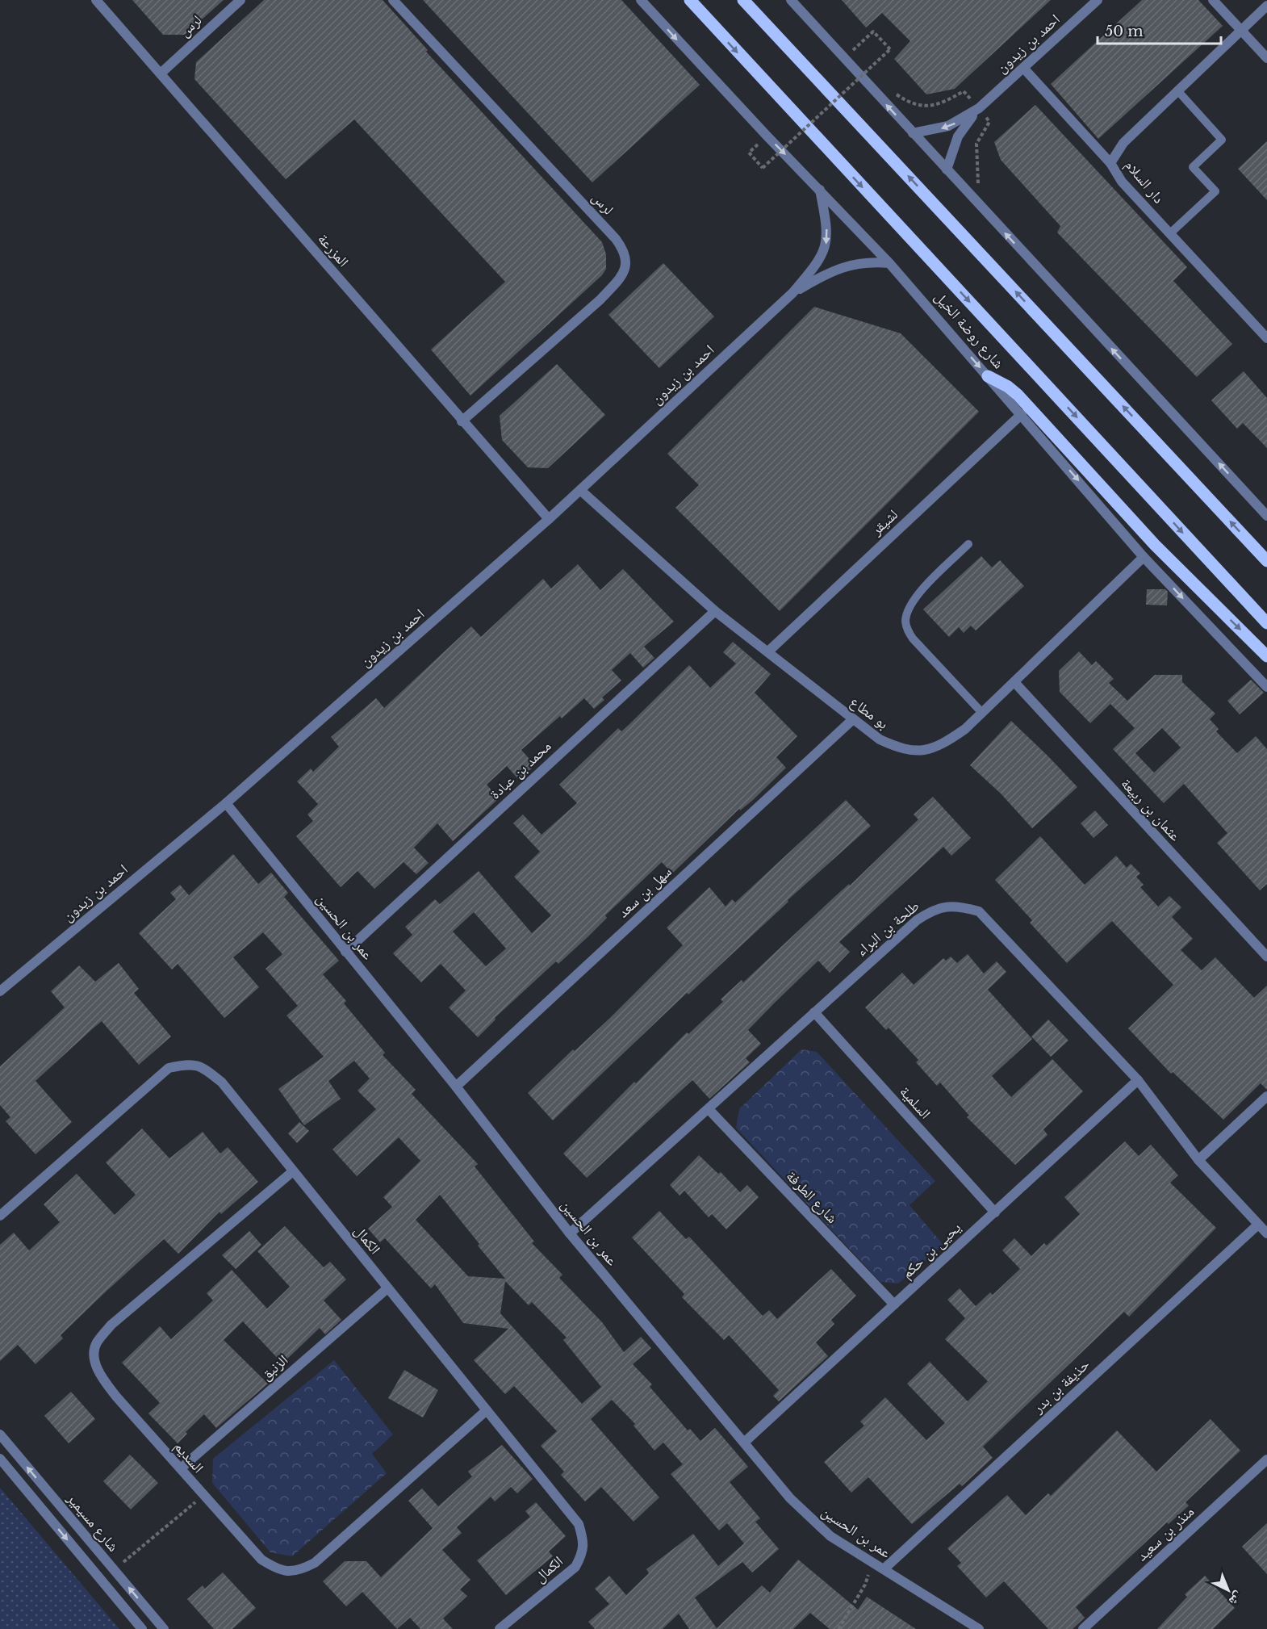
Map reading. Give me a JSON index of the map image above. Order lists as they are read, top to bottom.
{
  "streets": {
    "main road": ["شارع روضة الخيل"],
    "street": [
      "لرس",
      "احمد بن زيدون",
      "دار السلام",
      "المزرعة",
      "لشيقر",
      "بو مطاع",
      "محمد بن عبادة",
      "عثمان بن ربيعة",
      "سهل بن سعد",
      "عمر بن الحسين",
      "طلحة بن البراء",
      "السلمية",
      "شارع الطرفة",
      "الكمال",
      "يحيى بن حكم",
      "الزنبق",
      "حذيفة بن بدر",
      "السديم",
      "شارع مسيمير",
      "منذر بن سعيد"
    ]
  },
  "crossings": [
    ["لرس", "المزرعة"],
    ["احمد بن زيدون", "المزرعة"],
    ["احمد بن زيدون", "شارع روضة الخيل"],
    ["احمد بن زيدون", "بو مطاع"],
    ["احمد بن زيدون", "عمر بن الحسين"],
    ["شارع روضة الخيل", "لشيقر"],
    ["شارع روضة الخيل", "بو مطاع"],
    ["لشيقر", "بو مطاع"],
    ["بو مطاع", "محمد بن عبادة"],
    ["بو مطاع", "عثمان بن ربيعة"],
    ["بو مطاع", "سهل بن سعد"],
    ["محمد بن عبادة", "عمر بن الحسين"],
    ["سهل بن سعد", "عمر بن الحسين"],
    ["عمر بن الحسين", "طلحة بن البراء"],
    ["عمر بن الحسين", "يحيى بن حكم"],
    ["عمر بن الحسين", "حذيفة بن بدر"],
    ["طلحة بن البراء", "السلمية"],
    ["طلحة بن البراء", "شارع الطرفة"],
    ["طلحة بن البراء", "يحيى بن حكم"],
    ["طلحة بن البراء", "حذيفة بن بدر"],
    ["السلمية", "يحيى بن حكم"],
    ["شارع الطرفة", "يحيى بن حكم"],
    ["الكمال", "الزنبق"],
    ["الكمال", "السديم"],
    ["الزنبق", "السديم"]
  ],
  "scale_bar": "50 m",
  "north": "bottom right"
}
